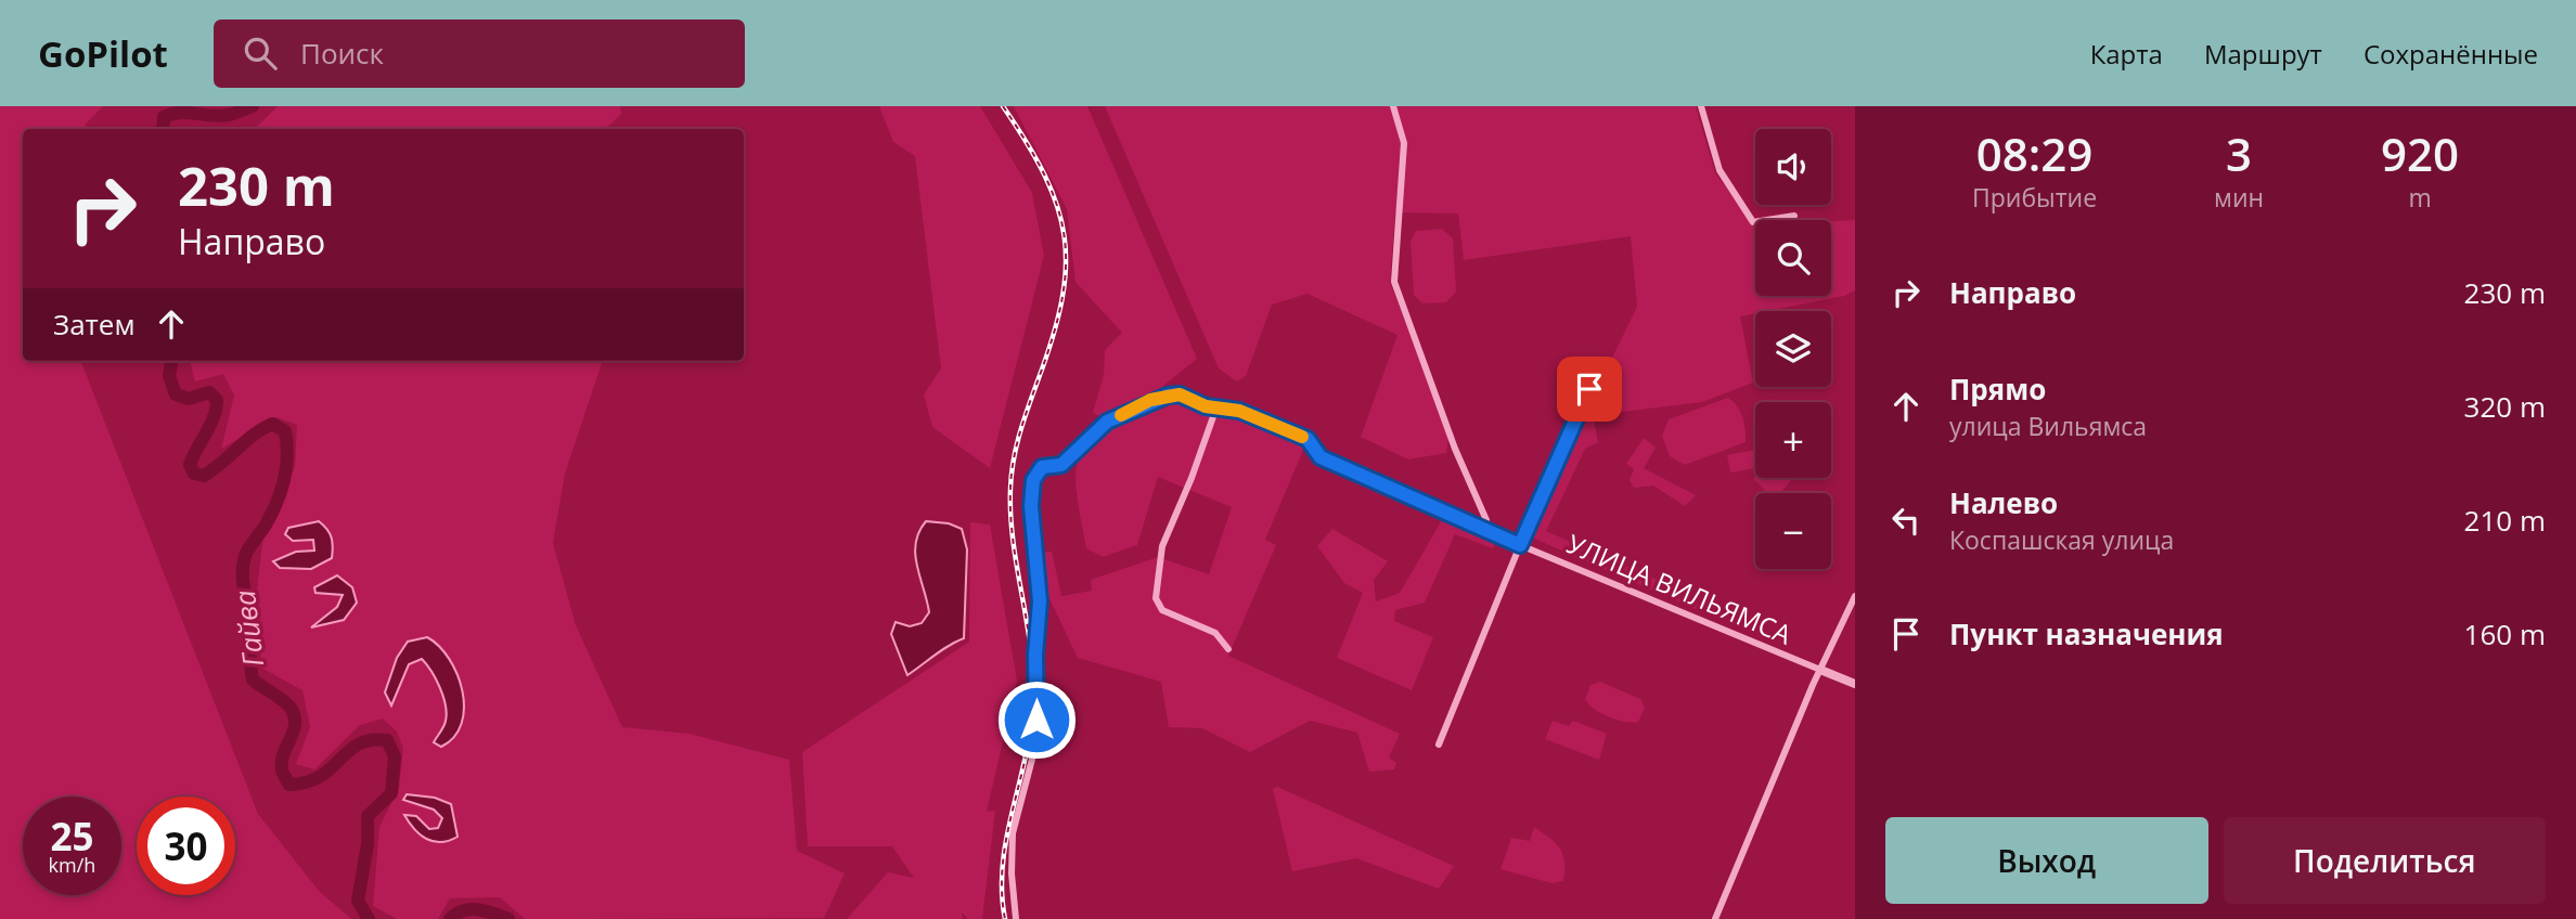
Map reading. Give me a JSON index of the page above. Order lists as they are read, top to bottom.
{
  "streets": {
    "street": ["УЛИЦА ВИЛЬЯМСА"]
  },
  "water": ["Гайва"],
  "page": {
    "header": "GoPilot",
    "search": "Поиск",
    "nav": ["Карта", "Маршрут", "Сохранённые"],
    "eta": [
      "08:29",
      "Прибытие",
      "3",
      "мин",
      "920",
      "m"
    ],
    "map_buttons": ["+", "−"],
    "turn": ["230 m", "Направо"],
    "list": [
      {
        "name": "Направо",
        "value": "230 m"
      },
      {
        "name": "Прямо",
        "note": "улица Вильямса",
        "value": "320 m"
      },
      {
        "name": "Налево",
        "note": "Коспашская улица",
        "value": "210 m"
      },
      {
        "name": "Пункт назначения",
        "value": "160 m"
      }
    ],
    "then": "Затем",
    "speed": "25 km/h",
    "limit": "30",
    "buttons": ["Выход", "Поделиться"]
  }
}
